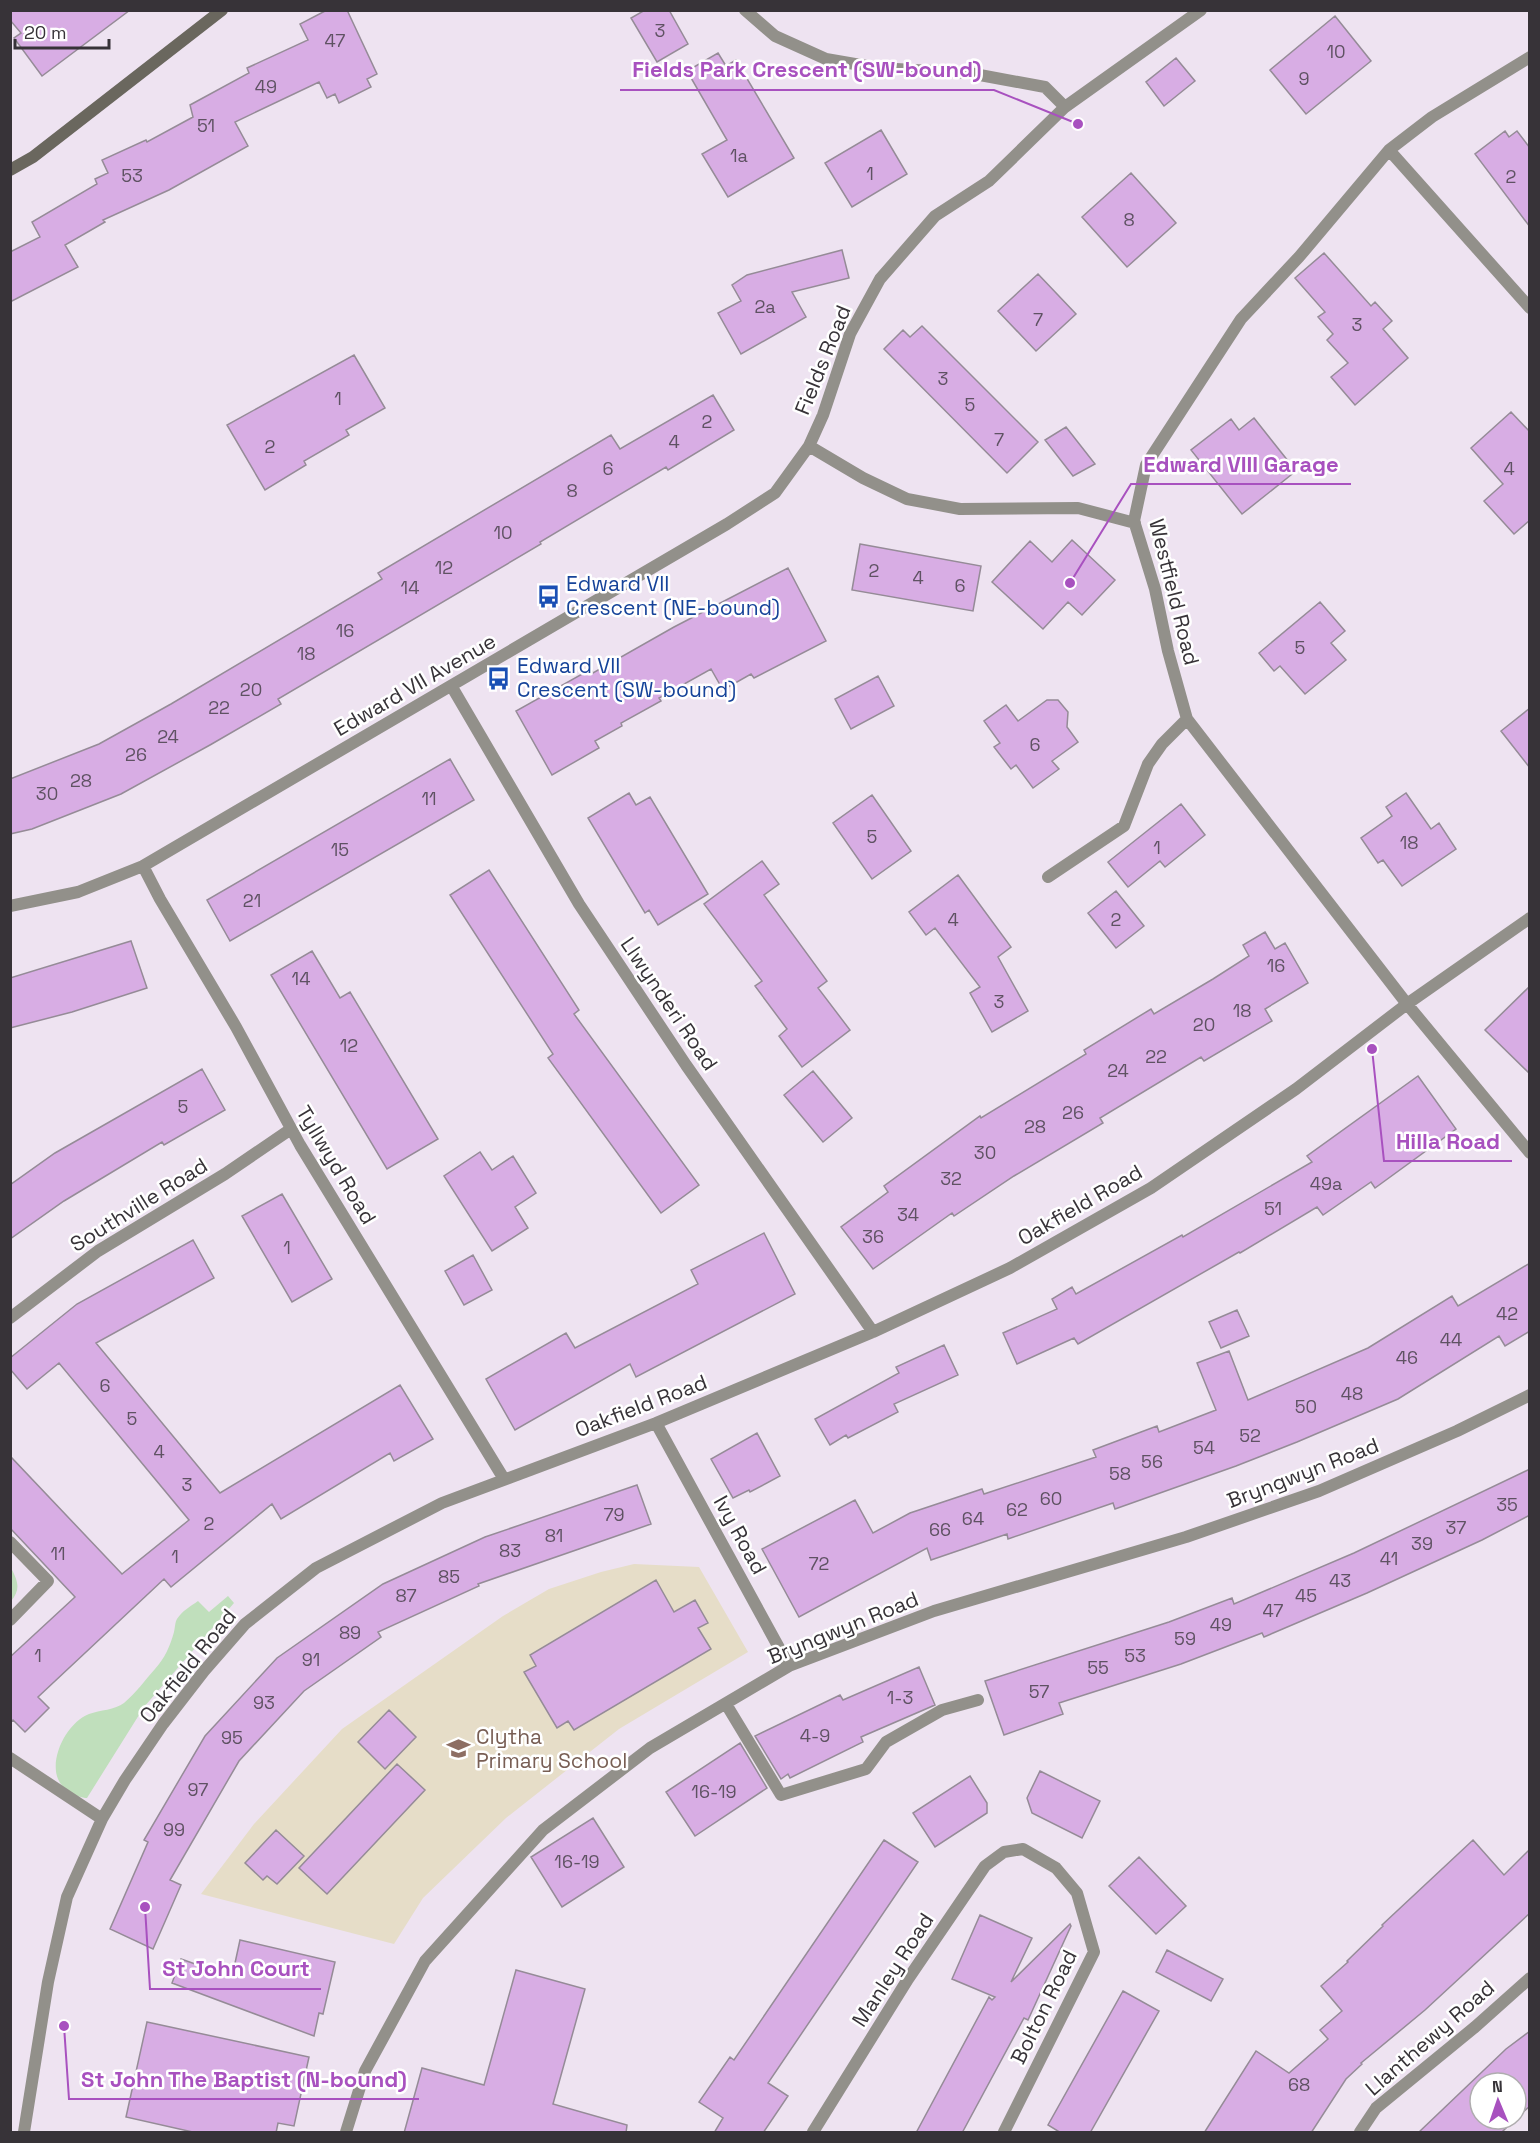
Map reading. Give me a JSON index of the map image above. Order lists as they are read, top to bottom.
{
  "streets": {
    "street": [
      "Fields Road",
      "Westfield Road",
      "Edward VII Avenue",
      "Llwynderi Road",
      "Tyllwyd Road",
      "Southville Road",
      "Oakfield Road",
      "Bryngwyn Road",
      "Ivy Road",
      "Manley Road",
      "Bolton Road",
      "Llanthewy Road"
    ]
  },
  "crossings": [
    ["Fields Road", "Edward VII Avenue"],
    ["Westfield Road", "Oakfield Road"],
    ["Edward VII Avenue", "Llwynderi Road"],
    ["Edward VII Avenue", "Tyllwyd Road"],
    ["Llwynderi Road", "Oakfield Road"],
    ["Tyllwyd Road", "Southville Road"],
    ["Tyllwyd Road", "Oakfield Road"],
    ["Oakfield Road", "Ivy Road"],
    ["Bryngwyn Road", "Ivy Road"],
    ["Manley Road", "Bolton Road"]
  ],
  "places": {
    "other": [
      "Fields Park Crescent (SW-bound)",
      "Edward VIII Garage",
      "Hilla Road",
      "St John Court",
      "St John The Baptist (N-bound)"
    ],
    "bus stop": ["Edward VII Crescent (NE-bound)", "Edward VII Crescent (SW-bound)"],
    "school or university": ["Clytha Primary School"]
  },
  "house_numbers": [
    "3",
    "47",
    "10",
    "9",
    "49",
    "51",
    "1a",
    "1",
    "53",
    "2",
    "8",
    "2a",
    "7",
    "3",
    "3",
    "1",
    "5",
    "2",
    "7",
    "4",
    "2",
    "6",
    "4",
    "8",
    "10",
    "12",
    "2",
    "4",
    "6",
    "14",
    "16",
    "5",
    "18",
    "20",
    "22",
    "24",
    "6",
    "26",
    "28",
    "30",
    "11",
    "5",
    "18",
    "1",
    "15",
    "21",
    "4",
    "2",
    "16",
    "14",
    "3",
    "18",
    "20",
    "12",
    "22",
    "24",
    "5",
    "26",
    "28",
    "30",
    "32",
    "49a",
    "51",
    "34",
    "36",
    "1",
    "42",
    "44",
    "46",
    "6",
    "48",
    "50",
    "5",
    "52",
    "54",
    "4",
    "56",
    "58",
    "3",
    "60",
    "35",
    "62",
    "79",
    "64",
    "2",
    "37",
    "66",
    "81",
    "39",
    "83",
    "11",
    "1",
    "41",
    "72",
    "85",
    "43",
    "87",
    "45",
    "47",
    "49",
    "89",
    "59",
    "1",
    "53",
    "91",
    "55",
    "57",
    "1-3",
    "93",
    "4-9",
    "95",
    "97",
    "16-19",
    "99",
    "16-19",
    "68"
  ],
  "scale_bar": "20 m",
  "north": "top"
}
